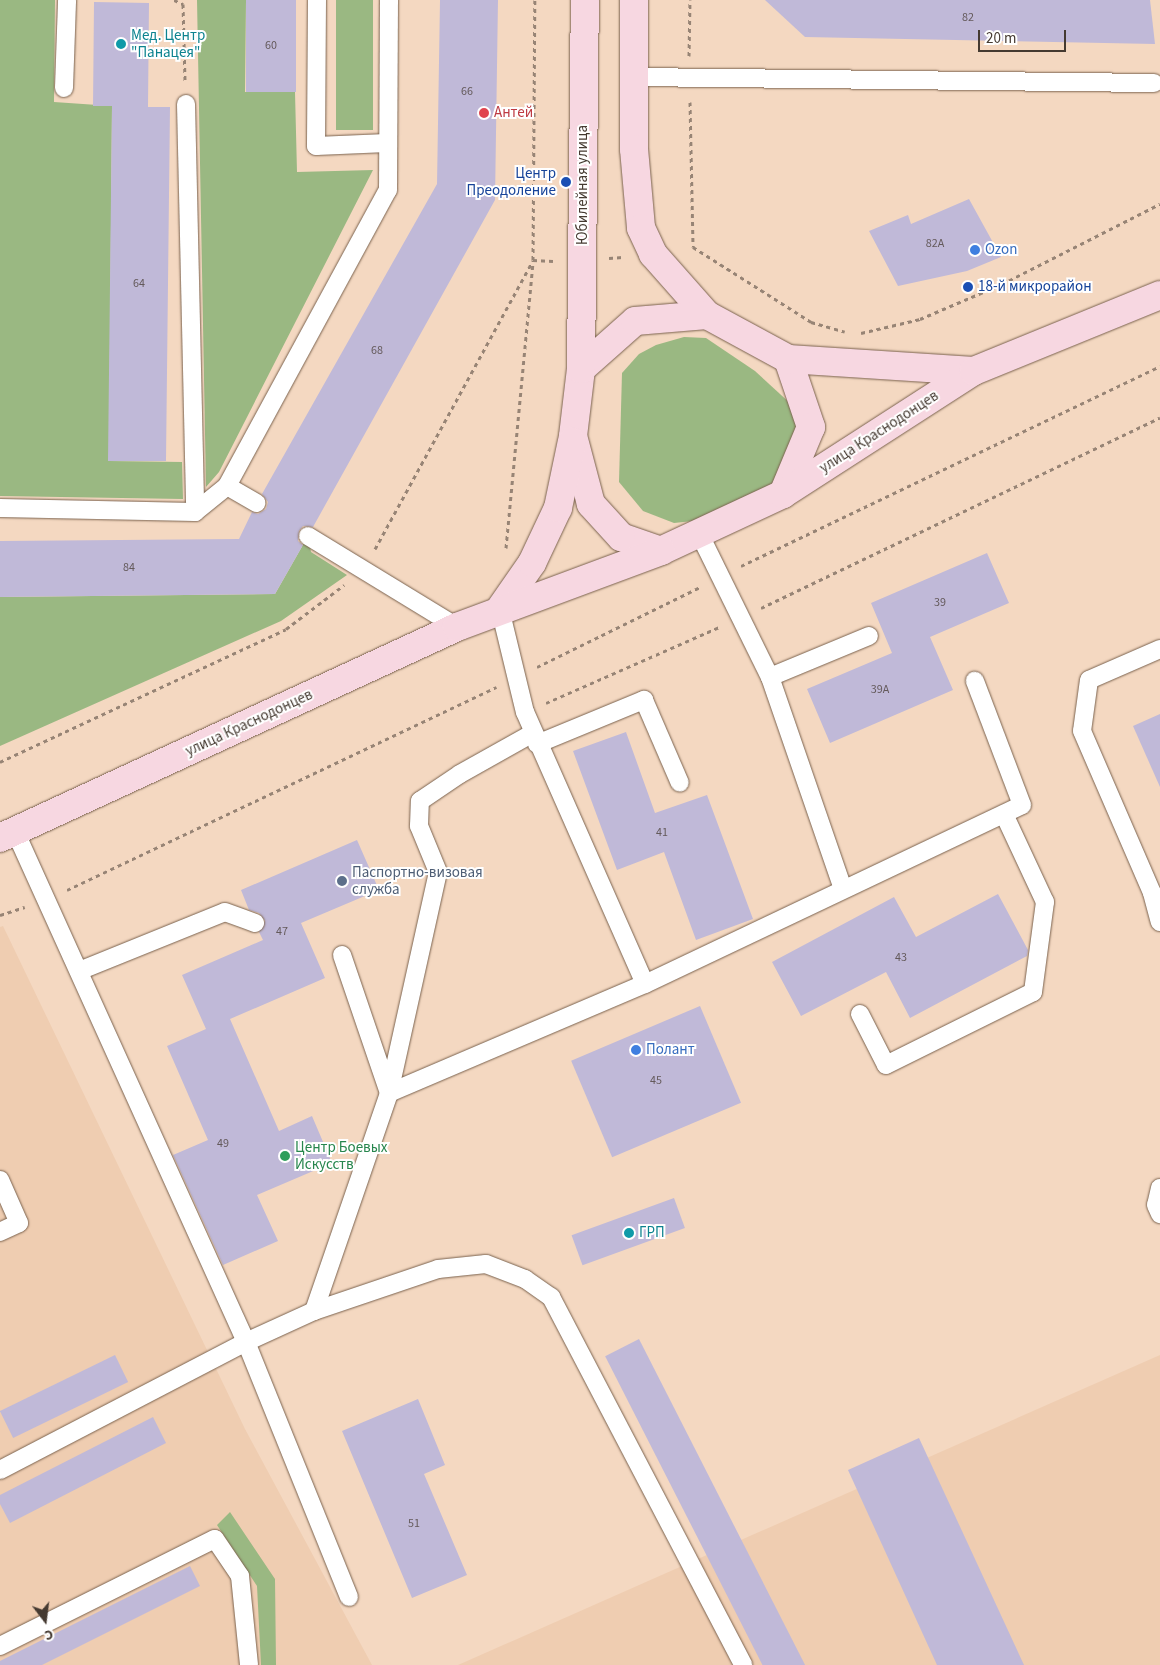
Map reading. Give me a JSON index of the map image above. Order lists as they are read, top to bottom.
{
  "streets": {
    "main road": ["Юбилейная улица", "улица Краснодонцев"]
  },
  "places": [
    "Мед. Центр \"Панацея\"",
    "Антей",
    "Центр Преодоление",
    "Ozon",
    "18-й микрорайон",
    "Паспортно-визовая служба",
    "Полант",
    "Центр Боевых Искусств",
    "ГРП"
  ],
  "house_numbers": [
    "82",
    "60",
    "66",
    "82А",
    "64",
    "68",
    "84",
    "39",
    "39А",
    "41",
    "47",
    "43",
    "45",
    "49",
    "51"
  ],
  "scale_bar": "20 m",
  "north": "bottom"
}
